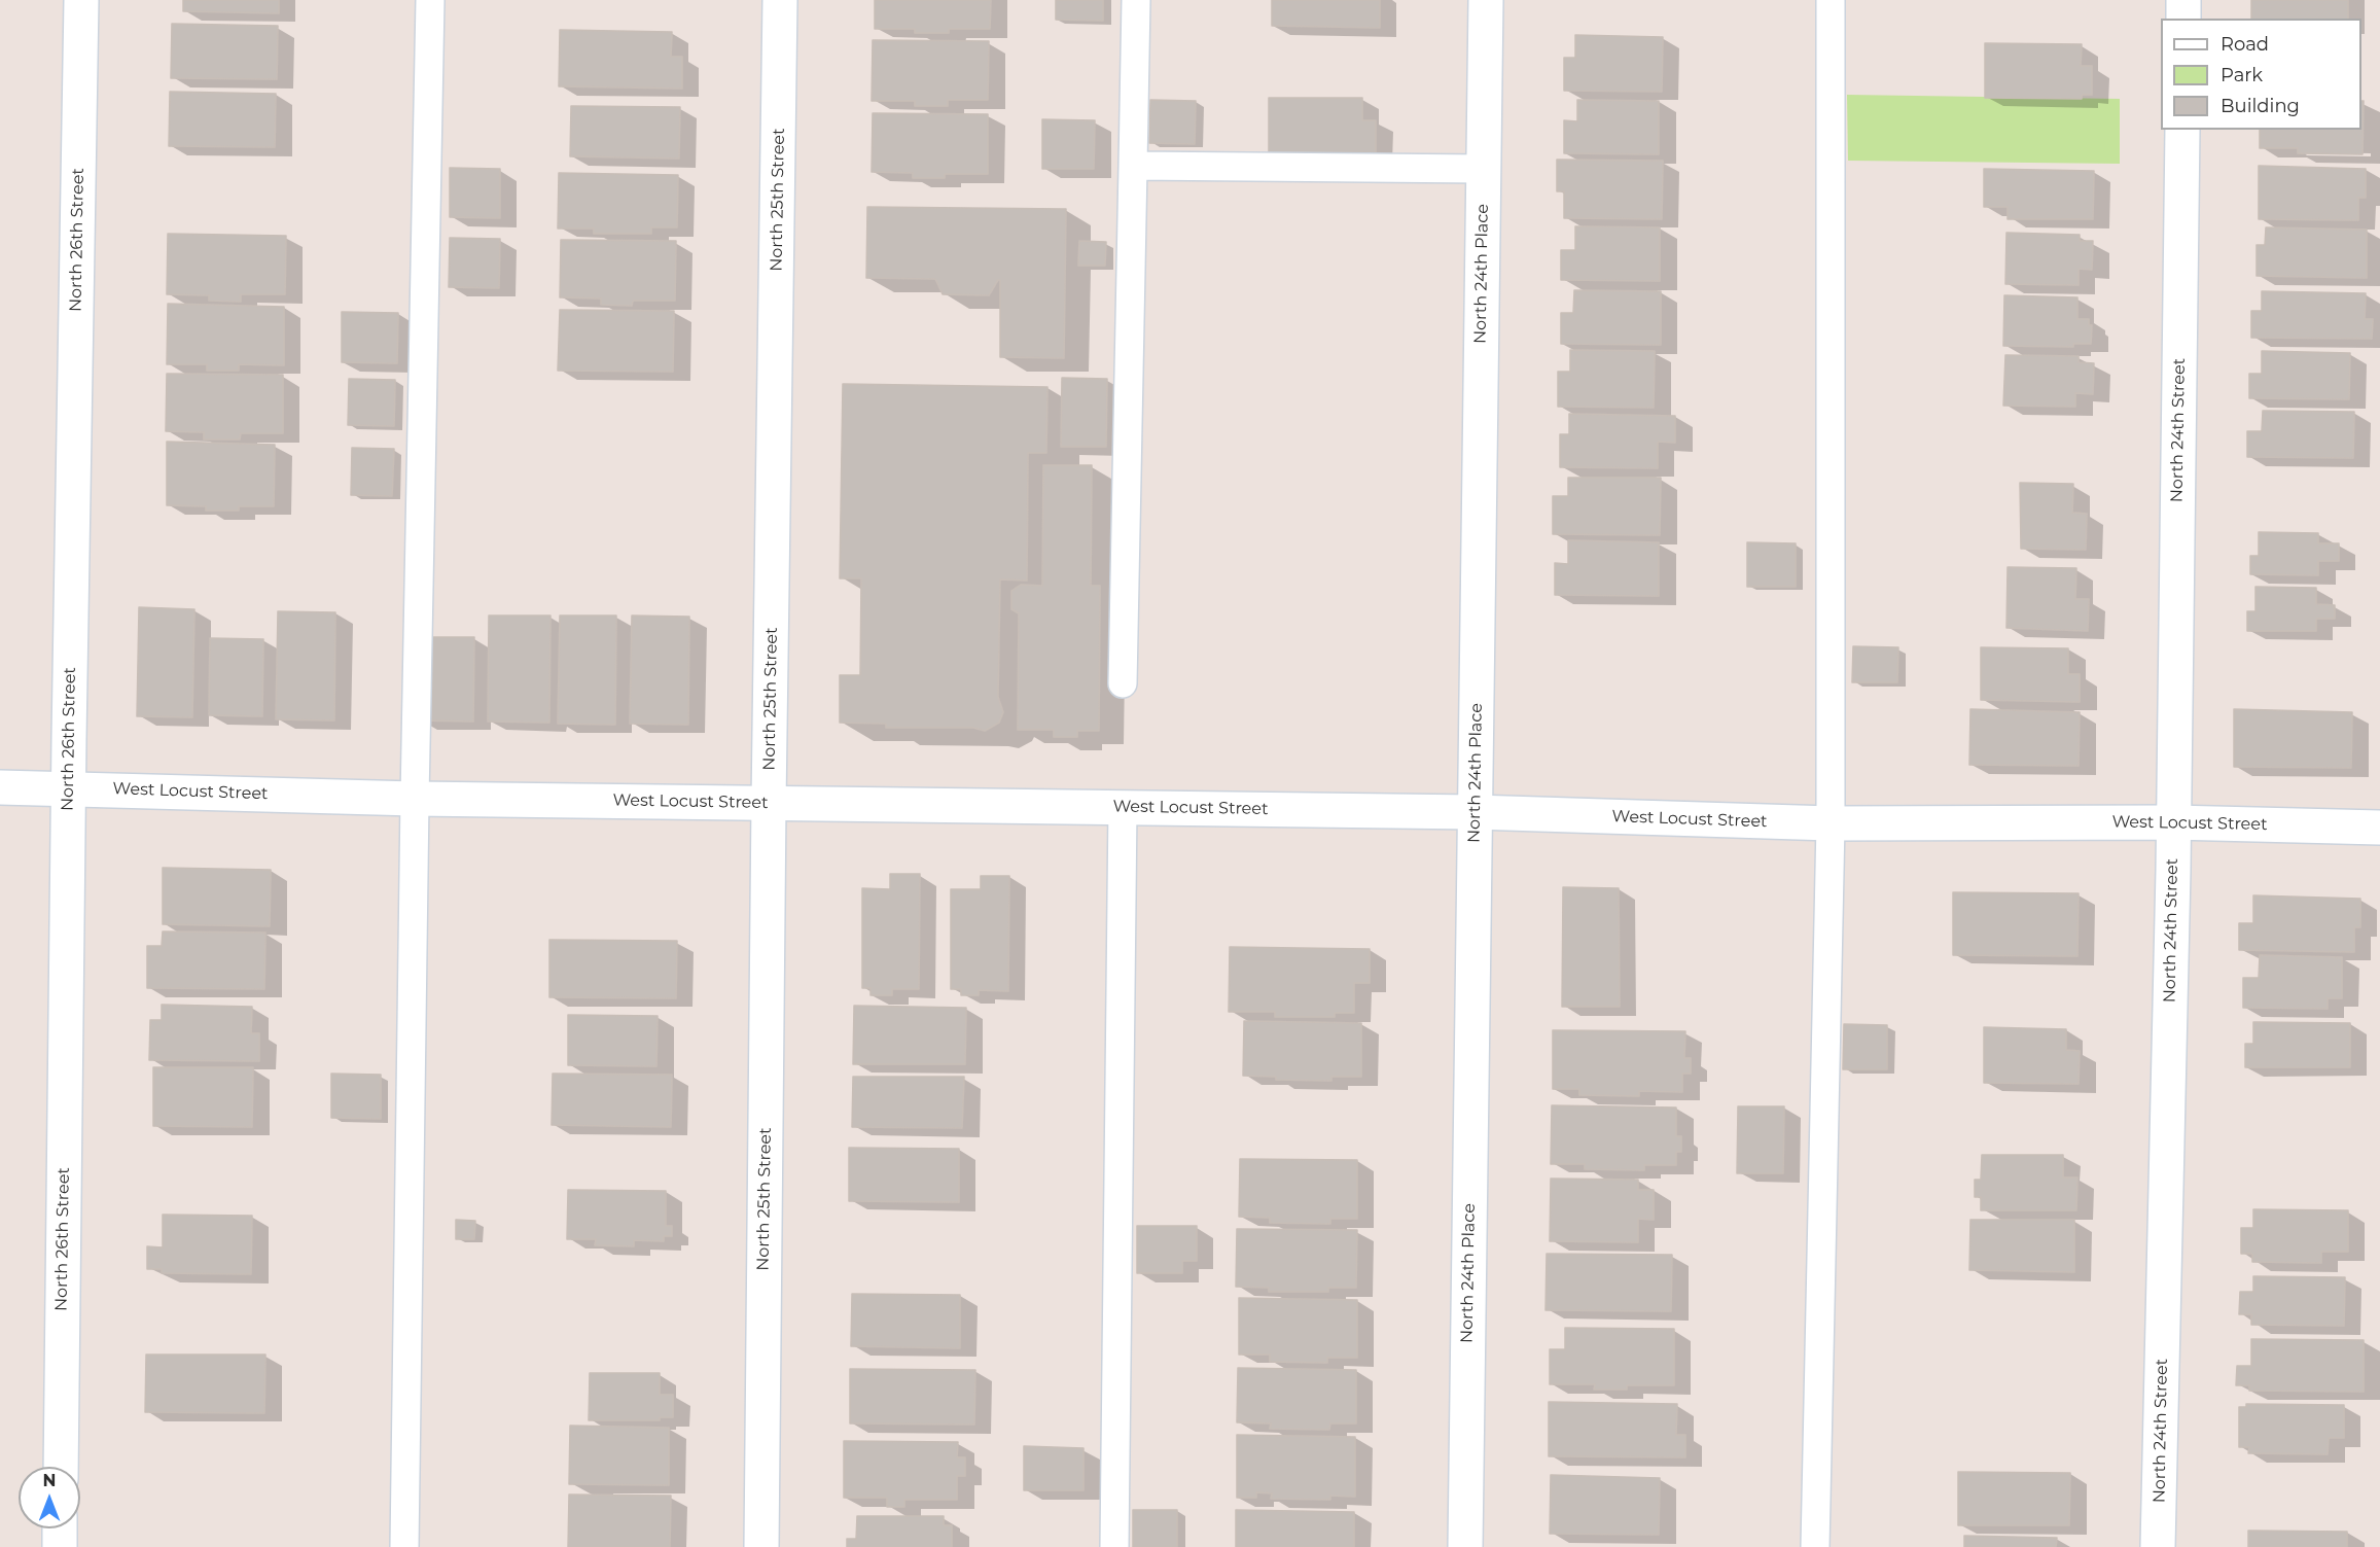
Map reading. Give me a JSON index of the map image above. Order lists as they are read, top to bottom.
{
  "streets": {
    "street": [
      "North 25th Street",
      "North 26th Street",
      "North 24th Place",
      "North 24th Street",
      "West Locust Street"
    ]
  },
  "crossings": [
    ["North 25th Street", "West Locust Street"],
    ["North 26th Street", "West Locust Street"],
    ["North 24th Place", "West Locust Street"],
    ["North 24th Street", "West Locust Street"]
  ],
  "legend": ["Road", "Park", "Building"],
  "north": "top"
}
